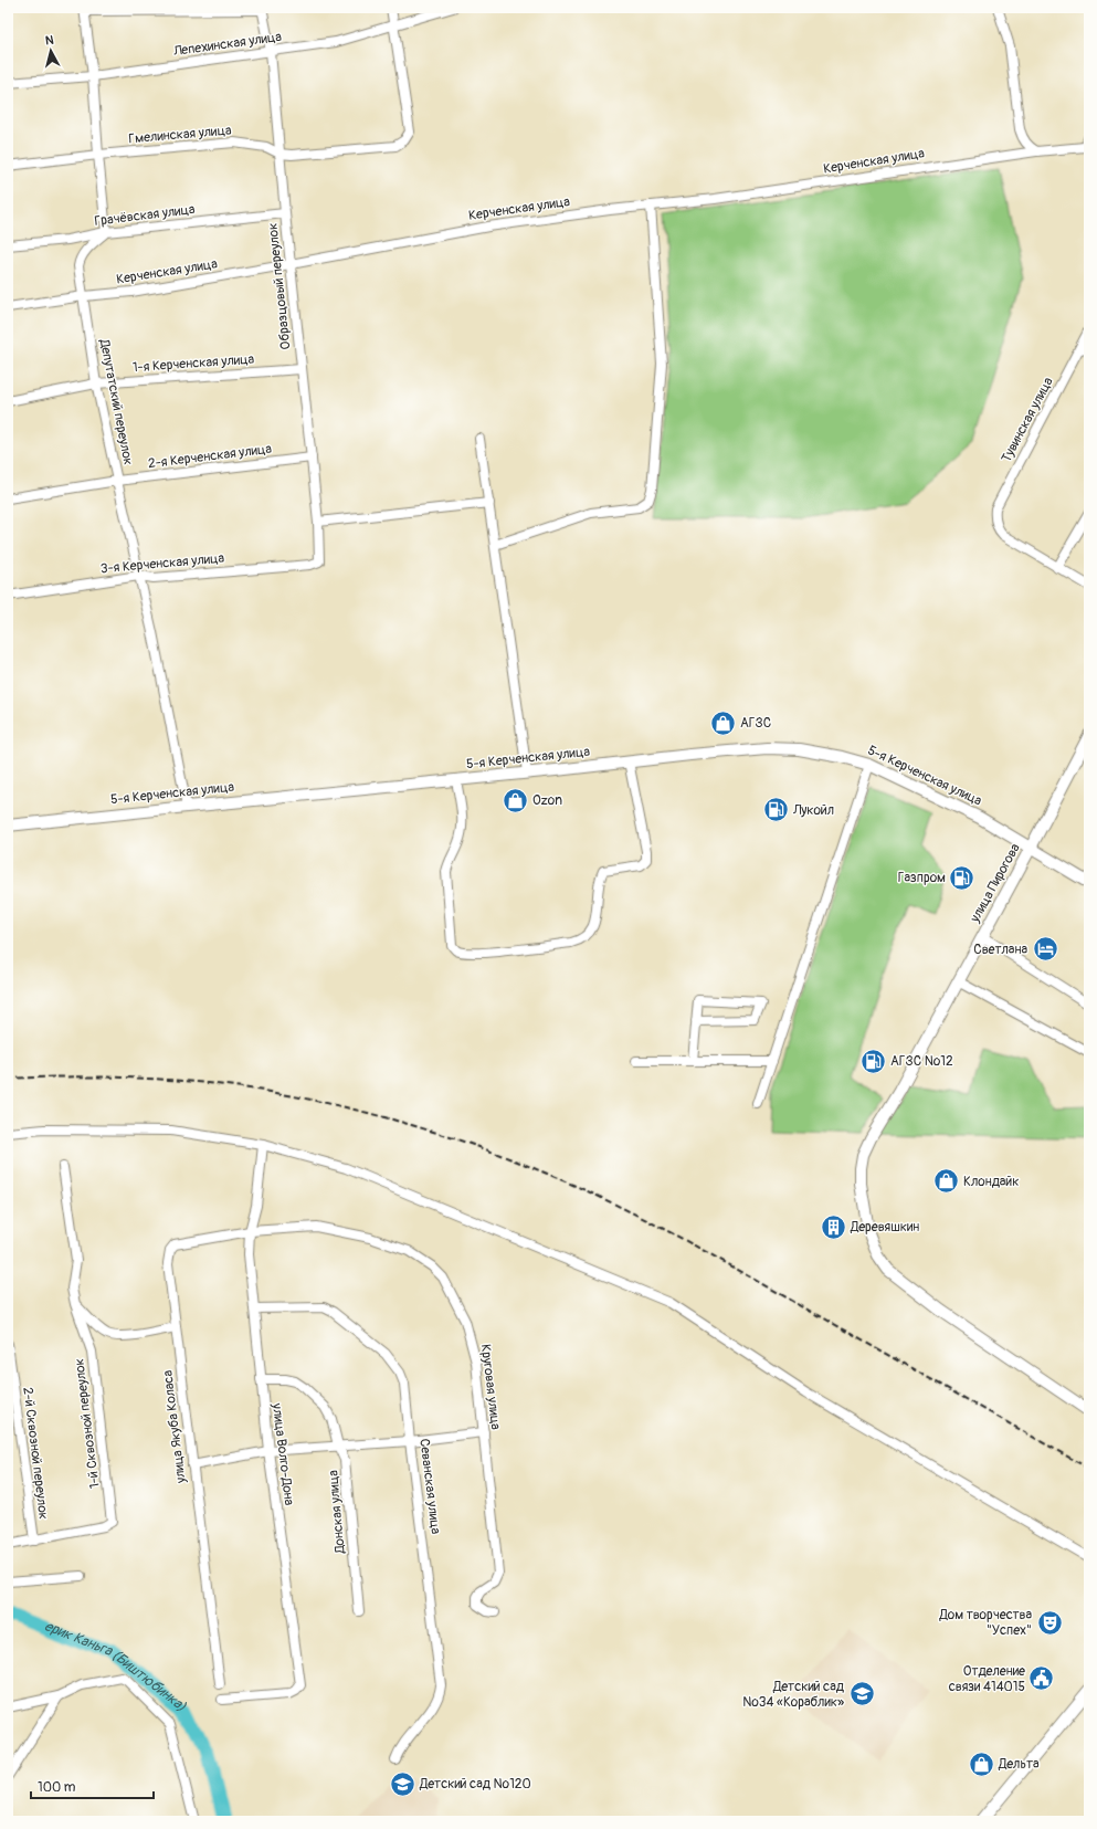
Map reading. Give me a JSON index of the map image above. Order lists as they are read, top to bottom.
{
  "streets": {
    "main road": ["5-я Керченская улица", "улица Пирогова"],
    "street": [
      "Лепехинская улица",
      "Гмелинская улица",
      "Керченская улица",
      "Грачёвская улица",
      "Образцовый переулок",
      "1-я Керченская улица",
      "Депутатский переулок",
      "Тувинская улица",
      "2-я Керченская улица",
      "3-я Керченская улица",
      "Круговая улица",
      "1-й Сквозной переулок",
      "улица Якуба Коласа",
      "2-й Сквозной переулок",
      "улица Волго-Дона",
      "Севанская улица",
      "Донская улица"
    ]
  },
  "crossings": [
    ["Лепехинская улица", "Гмелинская улица"],
    ["Лепехинская улица", "Образцовый переулок"],
    ["Гмелинская улица", "Образцовый переулок"],
    ["Керченская улица", "Образцовый переулок"],
    ["Керченская улица", "Депутатский переулок"],
    ["Грачёвская улица", "Образцовый переулок"],
    ["Грачёвская улица", "Депутатский переулок"],
    ["Образцовый переулок", "1-я Керченская улица"],
    ["Образцовый переулок", "2-я Керченская улица"],
    ["Образцовый переулок", "3-я Керченская улица"],
    ["1-я Керченская улица", "Депутатский переулок"],
    ["Депутатский переулок", "2-я Керченская улица"],
    ["Депутатский переулок", "3-я Керченская улица"],
    ["Депутатский переулок", "5-я Керченская улица"],
    ["5-я Керченская улица", "улица Пирогова"],
    ["Круговая улица", "улица Якуба Коласа"],
    ["Круговая улица", "улица Волго-Дона"],
    ["1-й Сквозной переулок", "2-й Сквозной переулок"],
    ["улица Якуба Коласа", "улица Волго-Дона"],
    ["улица Волго-Дона", "Севанская улица"],
    ["улица Волго-Дона", "Донская улица"]
  ],
  "water": ["ерик Каньга (Биштюбинка)"],
  "places": {
    "shop": [
      "АГЗС",
      "Ozon",
      "Клондайк",
      "Дельта"
    ],
    "fuel station": ["Лукойл", "Газпром", "АГЗС №12"],
    "hotel": ["Светлана"],
    "building": ["Деревяшкин"],
    "theatre": ["Дом творчества \"Успех\""],
    "public building": ["Отделение связи 414015"],
    "school or university": ["Детский сад №34 «Кораблик»", "Детский сад №120"]
  },
  "scale_bar": "100 m",
  "north": "top"
}
